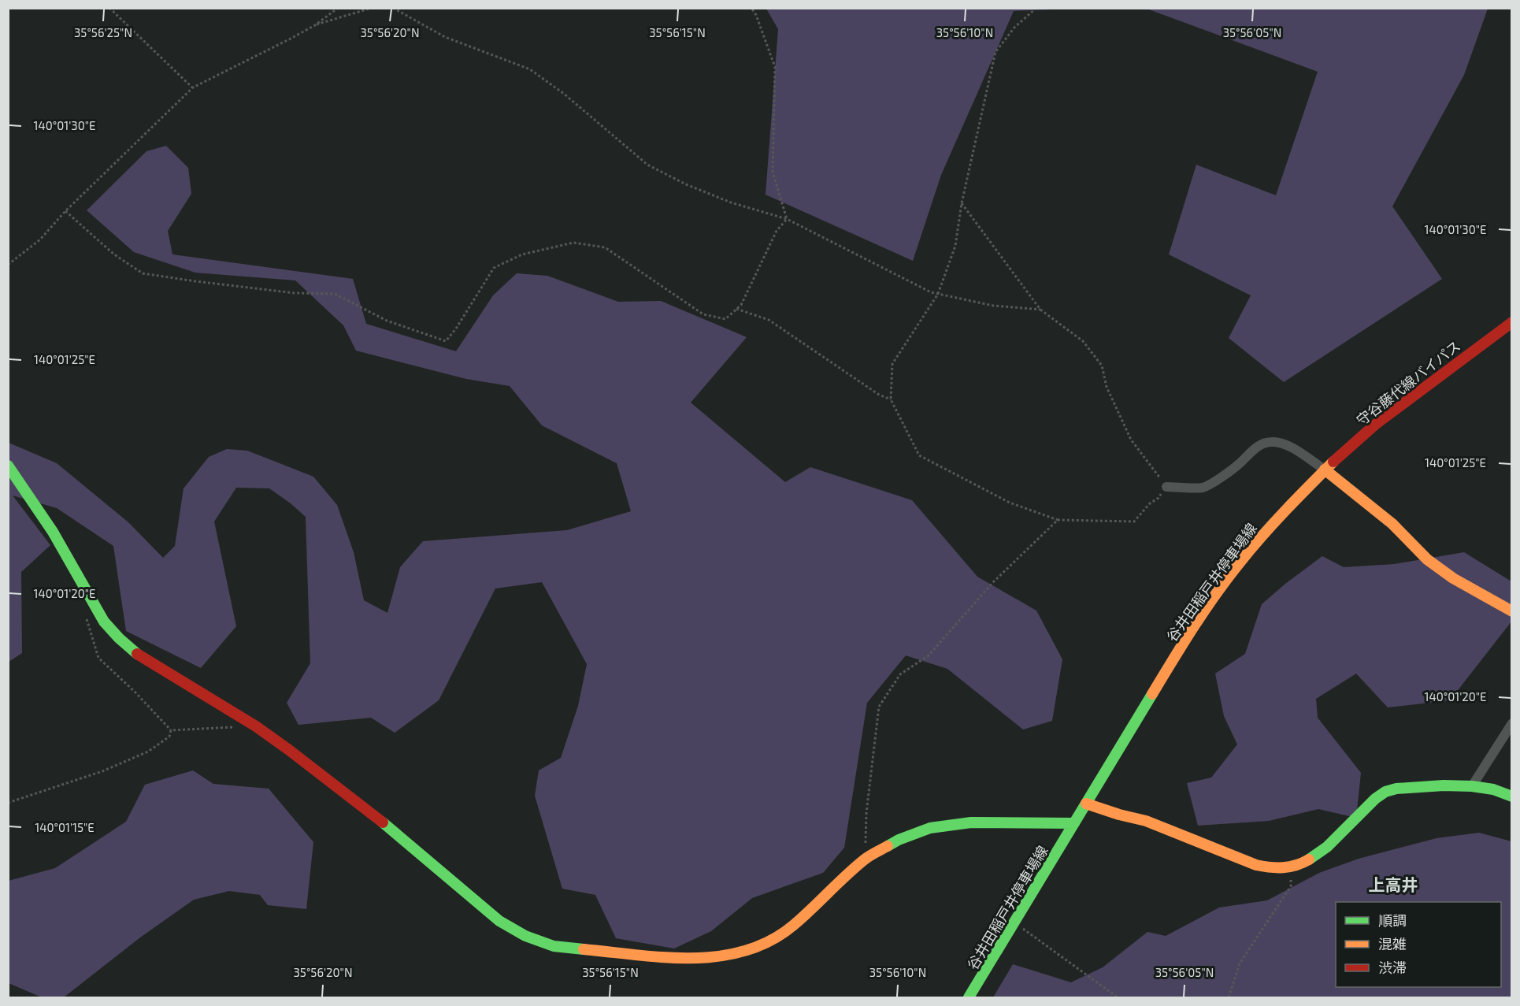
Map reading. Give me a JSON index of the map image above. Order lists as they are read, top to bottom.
{
  "streets": {
    "street": ["守谷藤代線バイパス", "谷井田稲戸井停車場線"]
  },
  "crossings": [
    ["守谷藤代線バイパス", "谷井田稲戸井停車場線"]
  ],
  "districts": ["上高井"],
  "legend": ["順調", "混雑", "渋滞"],
  "coordinates": [
    "35°56'25\"N",
    "35°56'20\"N",
    "35°56'15\"N",
    "35°56'10\"N",
    "35°56'05\"N",
    "140°01'30\"E",
    "140°01'25\"E",
    "140°01'20\"E",
    "140°01'15\"E"
  ]
}
